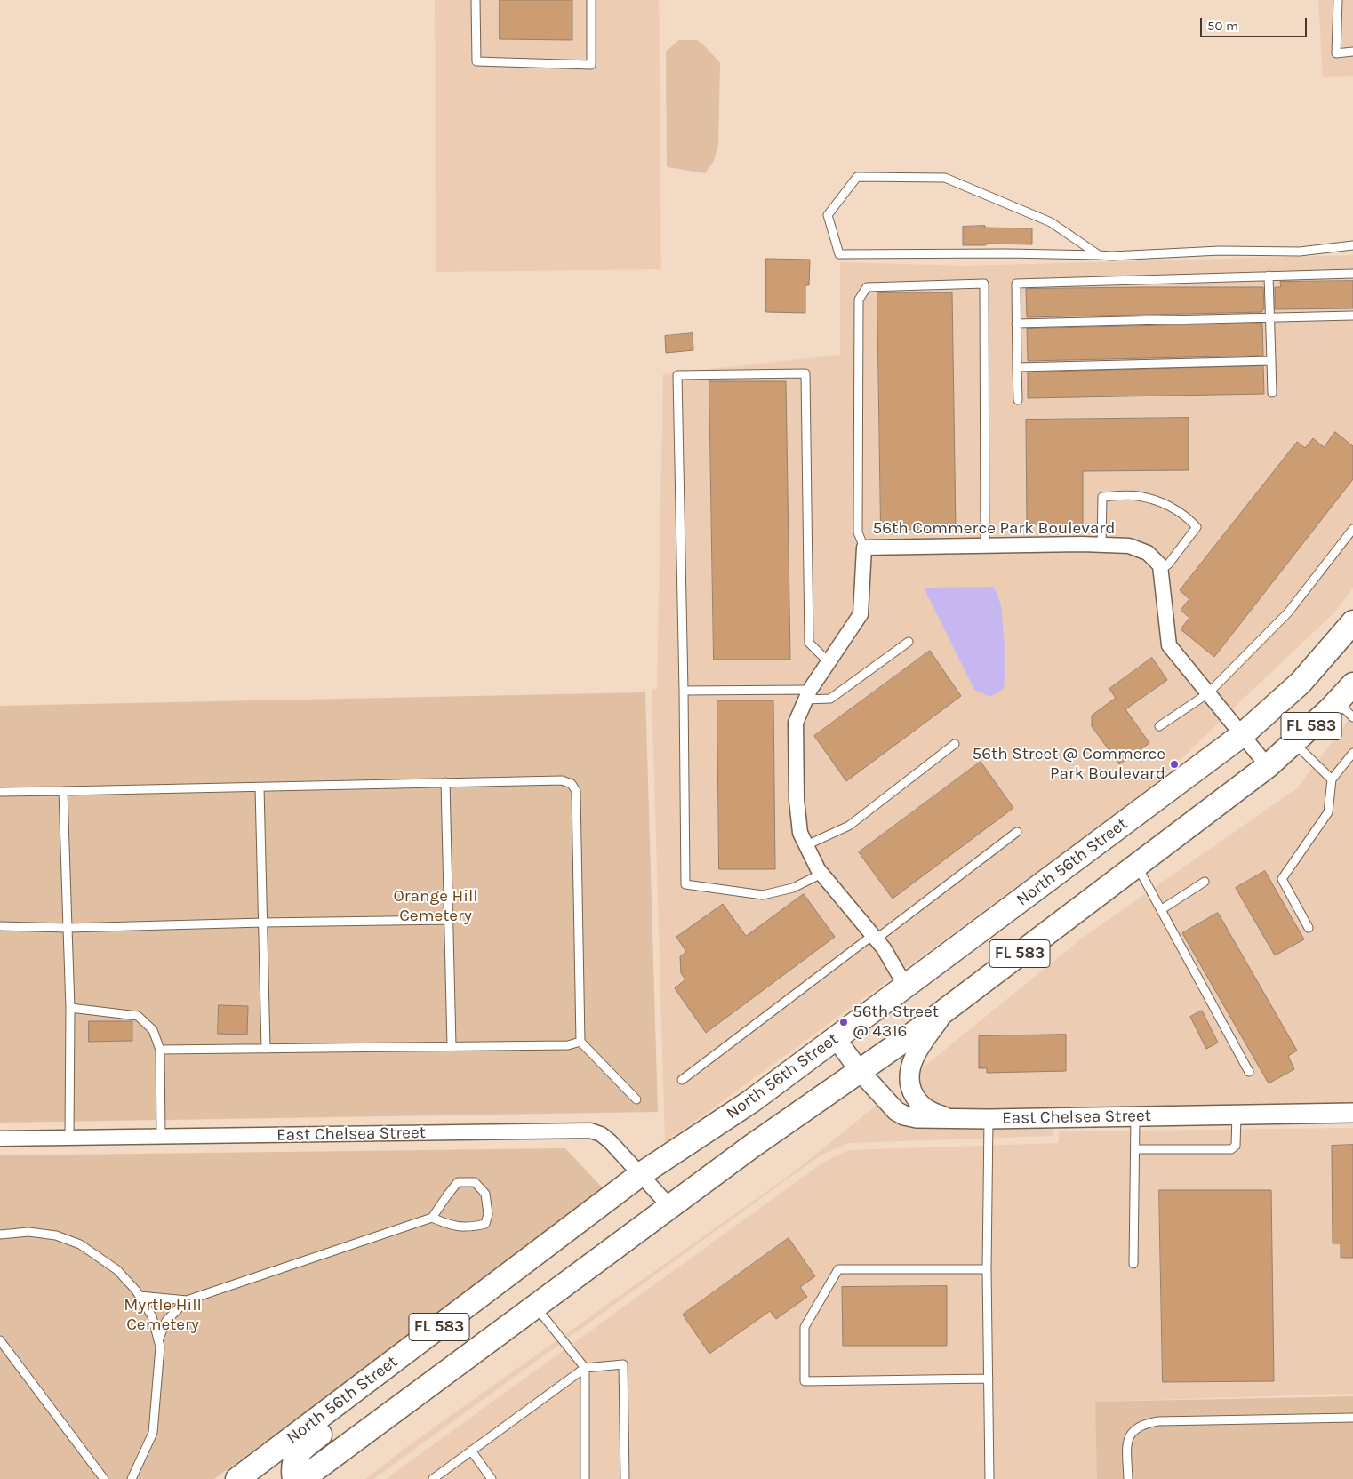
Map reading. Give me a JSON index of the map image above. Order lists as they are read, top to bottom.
{
  "streets": {
    "main road": ["FL 583", "North 56th Street"],
    "street": ["56th Commerce Park Boulevard", "East Chelsea Street"]
  },
  "crossings": [
    ["56th Commerce Park Boulevard", "North 56th Street"],
    ["FL 583", "East Chelsea Street"],
    ["North 56th Street", "East Chelsea Street"]
  ],
  "parks": ["Orange Hill Cemetery", "Myrtle Hill Cemetery"],
  "places": ["56th Street @ Commerce Park Boulevard", "56th Street @ 4316"],
  "scale_bar": "50 m"
}
